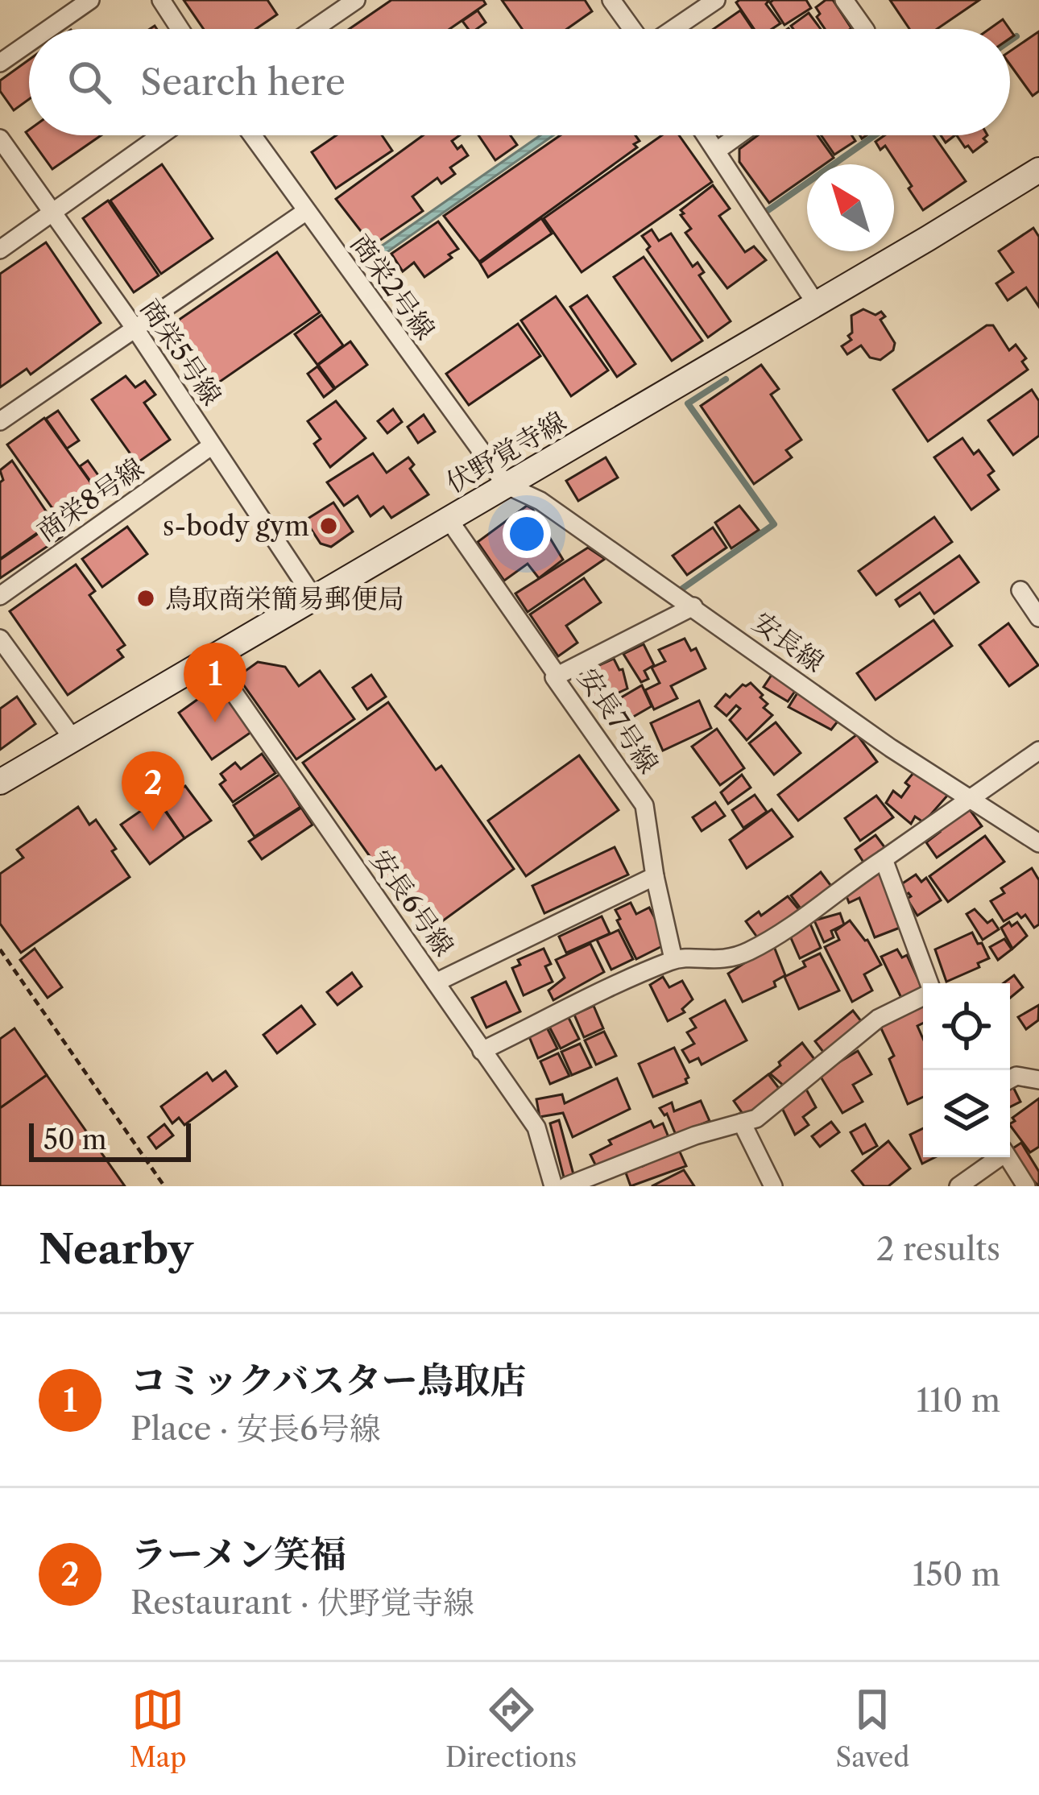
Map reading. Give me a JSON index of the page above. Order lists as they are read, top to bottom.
{
  "streets": {
    "main road": ["伏野覚寺線"],
    "street": [
      "商栄2号線",
      "商栄5号線",
      "商栄8号線",
      "安長線",
      "安長7号線",
      "安長6号線"
    ]
  },
  "crossings": [
    ["商栄2号線", "伏野覚寺線"],
    ["商栄2号線", "安長線"],
    ["商栄5号線", "伏野覚寺線"],
    ["商栄5号線", "商栄8号線"],
    ["伏野覚寺線", "安長線"],
    ["伏野覚寺線", "安長6号線"],
    ["安長線", "安長7号線"]
  ],
  "places": ["s-body gym", "鳥取商栄簡易郵便局"],
  "scale_bar": "50 m",
  "north": "top left",
  "page": {
    "search": "Search here",
    "pins": ["1", "2"],
    "scale": "50 m",
    "heading": ["Nearby", "2 results"],
    "list": [
      {
        "mark": "1",
        "name": "コミックバスター鳥取店",
        "note": "Place · 安長6号線",
        "value": "110 m"
      },
      {
        "mark": "2",
        "name": "ラーメン笑福",
        "note": "Restaurant · 伏野覚寺線",
        "value": "150 m"
      }
    ],
    "nav": ["Map", "Directions", "Saved"]
  }
}
